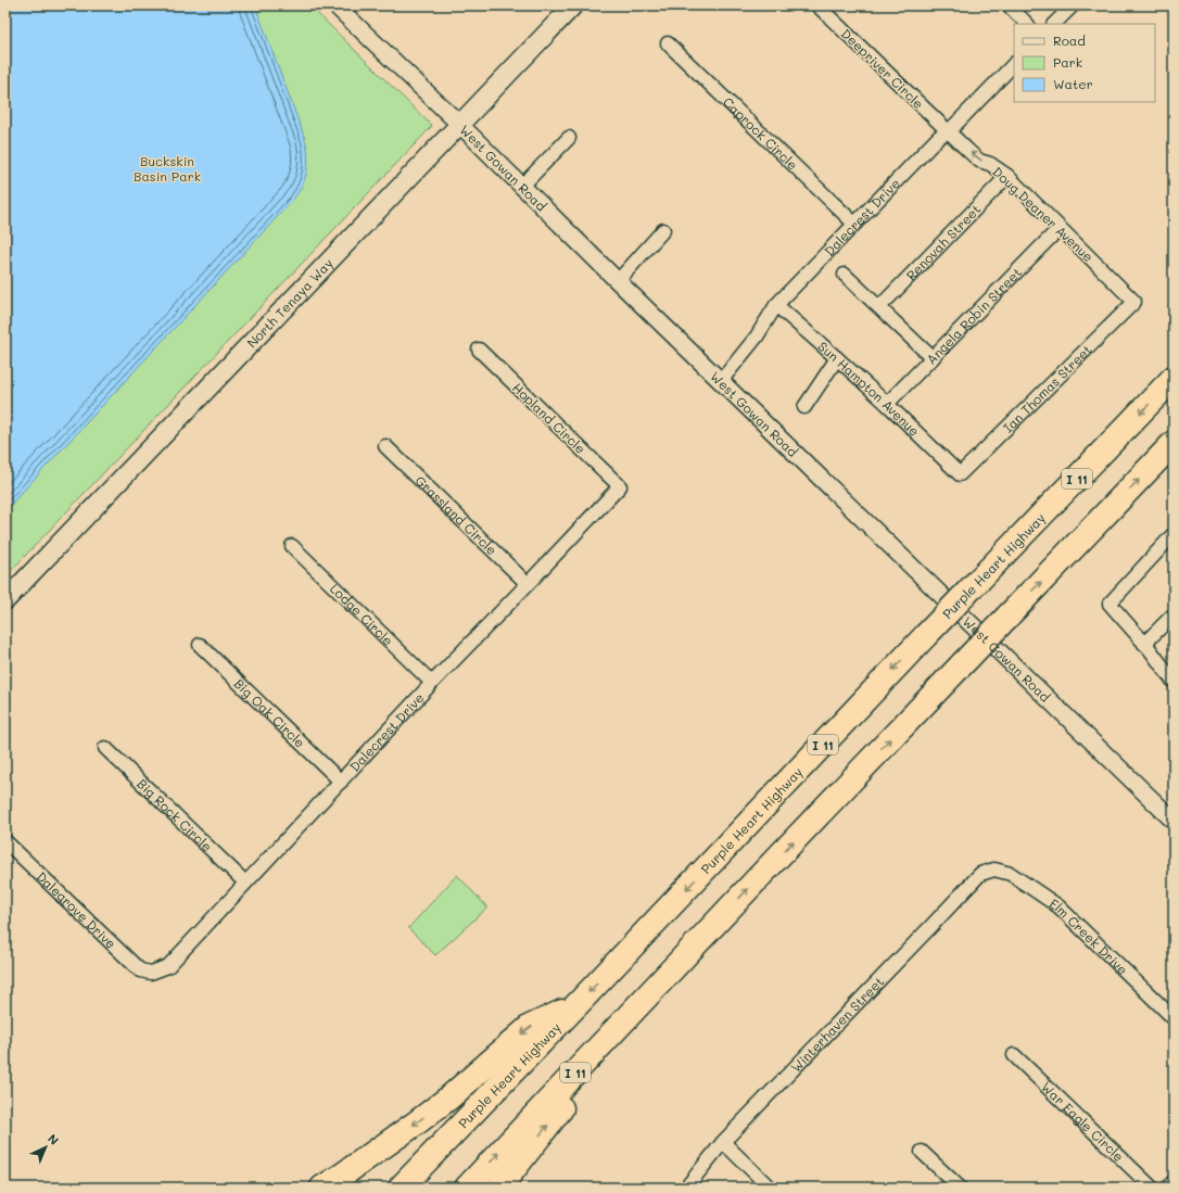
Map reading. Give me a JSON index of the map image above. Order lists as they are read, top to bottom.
{
  "streets": {
    "highway": ["I 11", "Purple Heart Highway"],
    "main road": ["North Tenaya Way"],
    "street": [
      "Deepriver Circle",
      "Caprock Circle",
      "West Gowan Road",
      "Doug Deaner Avenue",
      "Dalecrest Drive",
      "Renovah Street",
      "Angela Robin Street",
      "Ian Thomas Street",
      "Sun Hampton Avenue",
      "Hopland Circle",
      "Grassland Circle",
      "Lodge Circle",
      "Big Oak Circle",
      "Big Rock Circle",
      "Dalegrove Drive",
      "Elm Creek Drive",
      "Winterhaven Street",
      "War Eagle Circle"
    ]
  },
  "crossings": [
    ["Deepriver Circle", "Doug Deaner Avenue"],
    ["Deepriver Circle", "Dalecrest Drive"],
    ["Caprock Circle", "Dalecrest Drive"],
    ["West Gowan Road", "Dalecrest Drive"],
    ["West Gowan Road", "North Tenaya Way"],
    ["Doug Deaner Avenue", "Dalecrest Drive"],
    ["Doug Deaner Avenue", "Renovah Street"],
    ["Doug Deaner Avenue", "Angela Robin Street"],
    ["Doug Deaner Avenue", "Ian Thomas Street"],
    ["Dalecrest Drive", "Sun Hampton Avenue"],
    ["Dalecrest Drive", "Hopland Circle"],
    ["Dalecrest Drive", "Grassland Circle"],
    ["Dalecrest Drive", "Lodge Circle"],
    ["Dalecrest Drive", "Big Oak Circle"],
    ["Dalecrest Drive", "Big Rock Circle"],
    ["Dalecrest Drive", "Dalegrove Drive"],
    ["Angela Robin Street", "Sun Hampton Avenue"],
    ["Ian Thomas Street", "Sun Hampton Avenue"],
    ["Elm Creek Drive", "Winterhaven Street"]
  ],
  "parks": ["Buckskin Basin Park"],
  "legend": ["Road", "Park", "Water"],
  "north": "top right"
}
